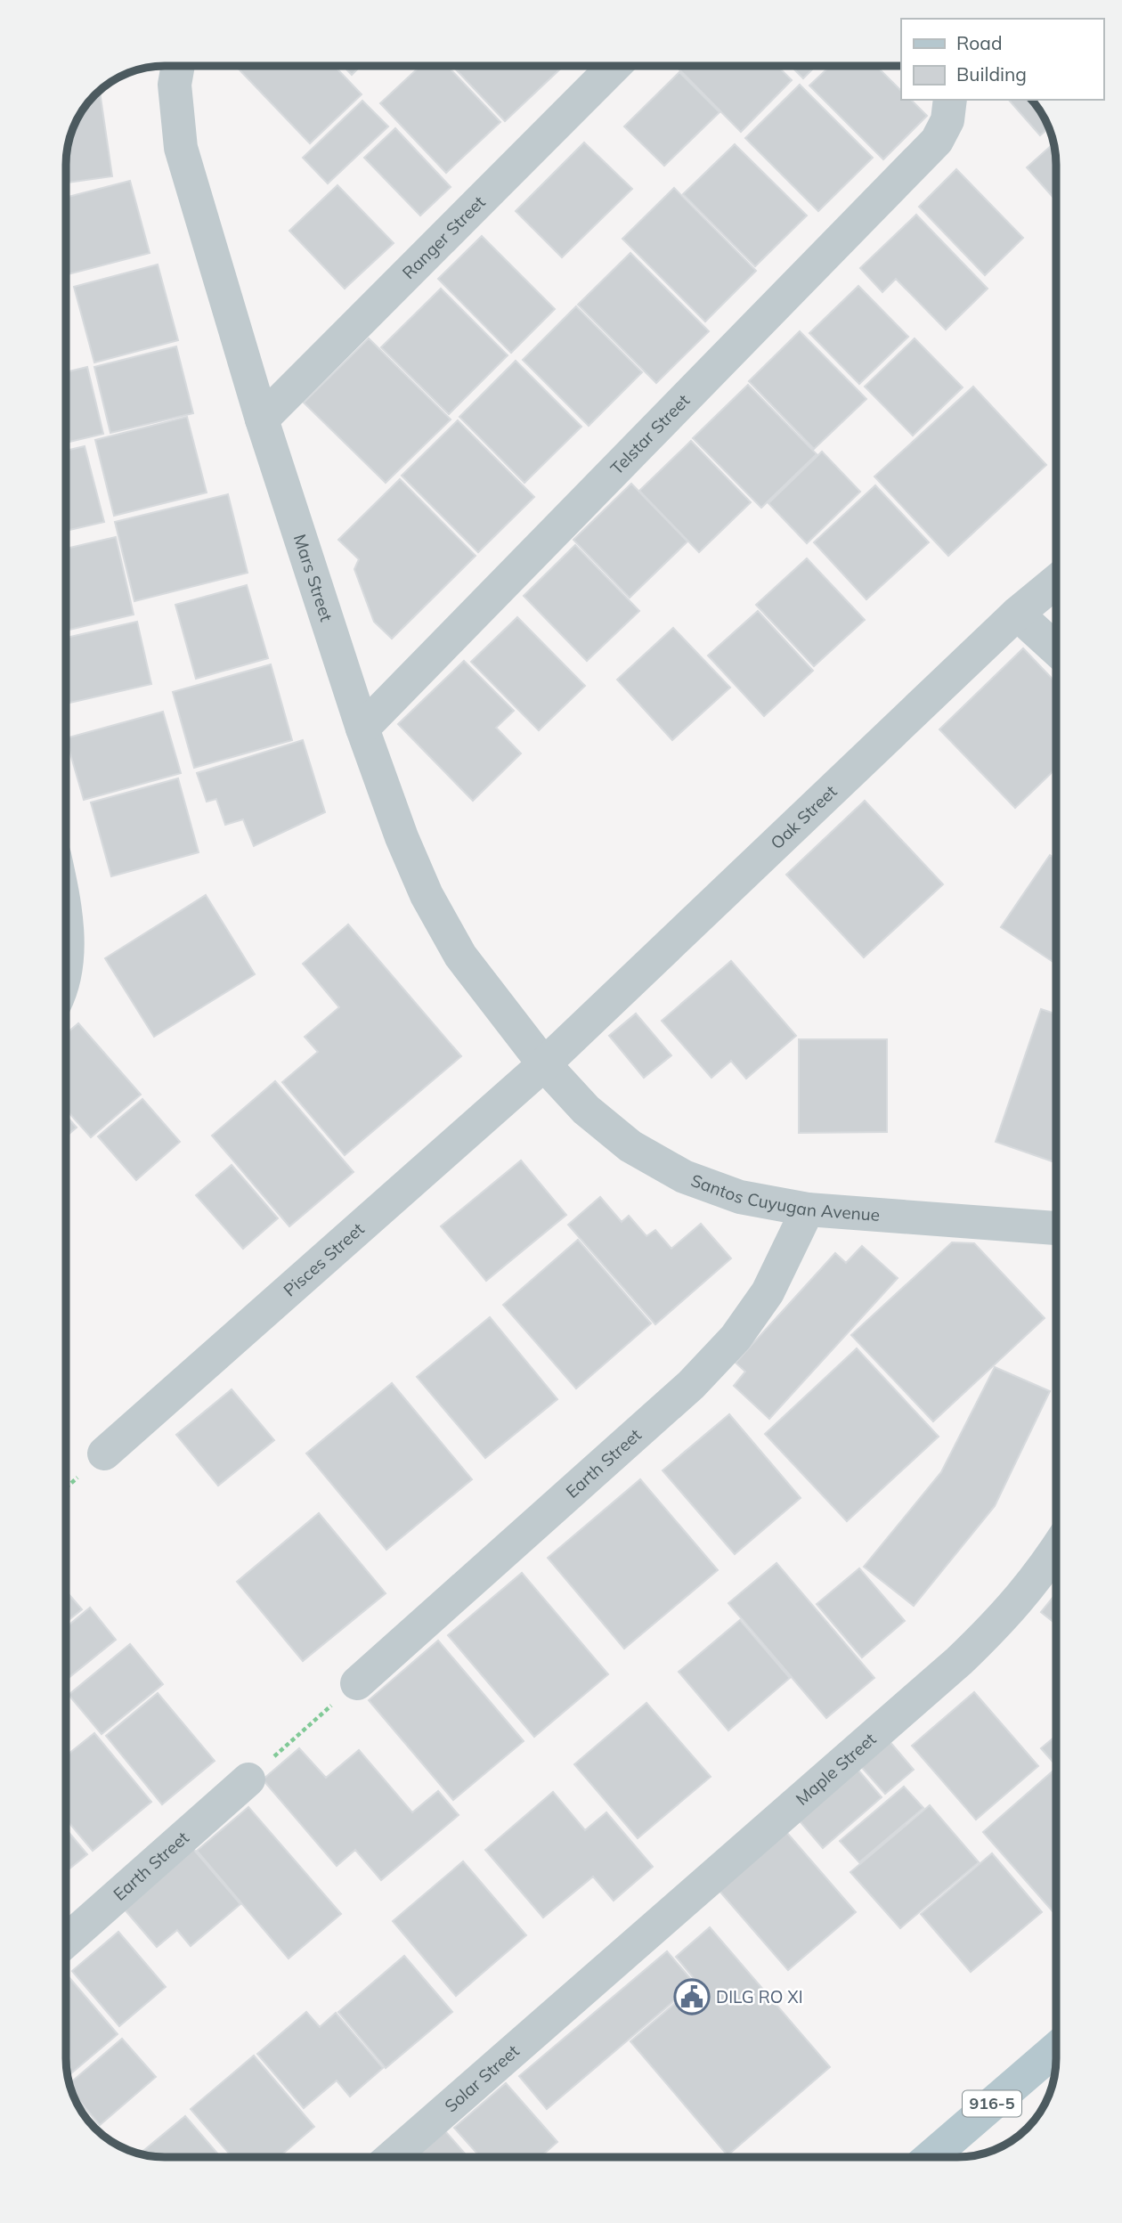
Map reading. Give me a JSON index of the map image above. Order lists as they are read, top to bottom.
{
  "streets": {
    "main road": ["916-5"],
    "street": [
      "Ranger Street",
      "Telstar Street",
      "Mars Street",
      "Oak Street",
      "Santos Cuyugan Avenue",
      "Pisces Street",
      "Earth Street",
      "Maple Street",
      "Solar Street"
    ]
  },
  "crossings": [
    ["Ranger Street", "Mars Street"],
    ["Telstar Street", "Mars Street"],
    ["Mars Street", "Oak Street"],
    ["Mars Street", "Santos Cuyugan Avenue"],
    ["Mars Street", "Pisces Street"],
    ["Oak Street", "Santos Cuyugan Avenue"],
    ["Oak Street", "Pisces Street"],
    ["Santos Cuyugan Avenue", "Pisces Street"],
    ["Santos Cuyugan Avenue", "Earth Street"],
    ["Maple Street", "Solar Street"]
  ],
  "places": {
    "public building": ["DILG RO XI"]
  },
  "legend": ["Road", "Building"]
}
